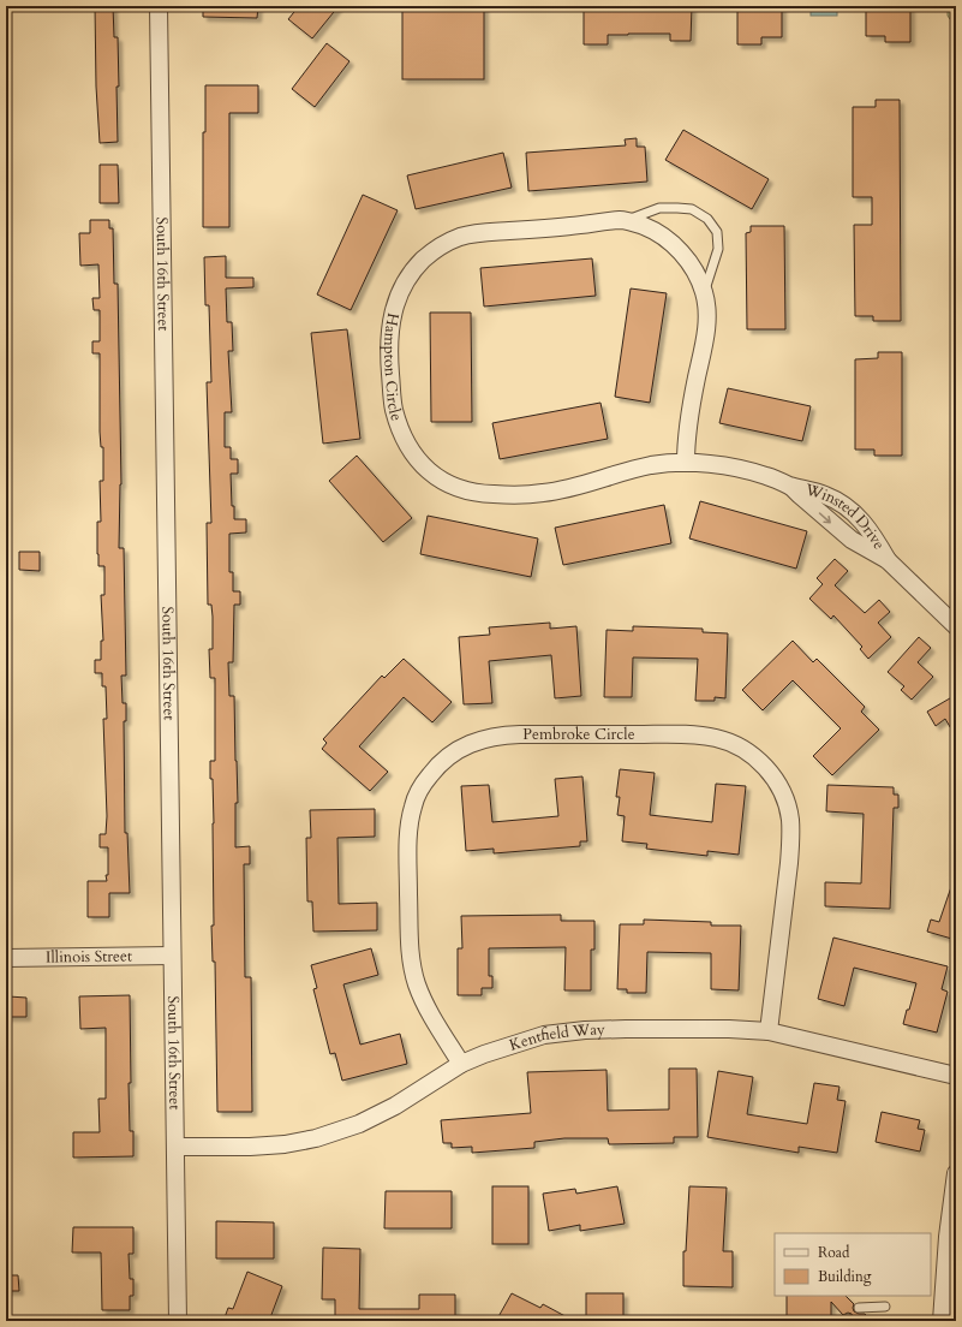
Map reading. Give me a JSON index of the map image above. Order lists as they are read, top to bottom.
{
  "streets": {
    "street": [
      "South 16th Street",
      "Hampton Circle",
      "Winsted Drive",
      "Pembroke Circle",
      "Illinois Street",
      "Kentfield Way"
    ]
  },
  "crossings": [
    ["South 16th Street", "Illinois Street"],
    ["South 16th Street", "Kentfield Way"],
    ["Hampton Circle", "Winsted Drive"],
    ["Pembroke Circle", "Kentfield Way"]
  ],
  "legend": ["Road", "Building"]
}
